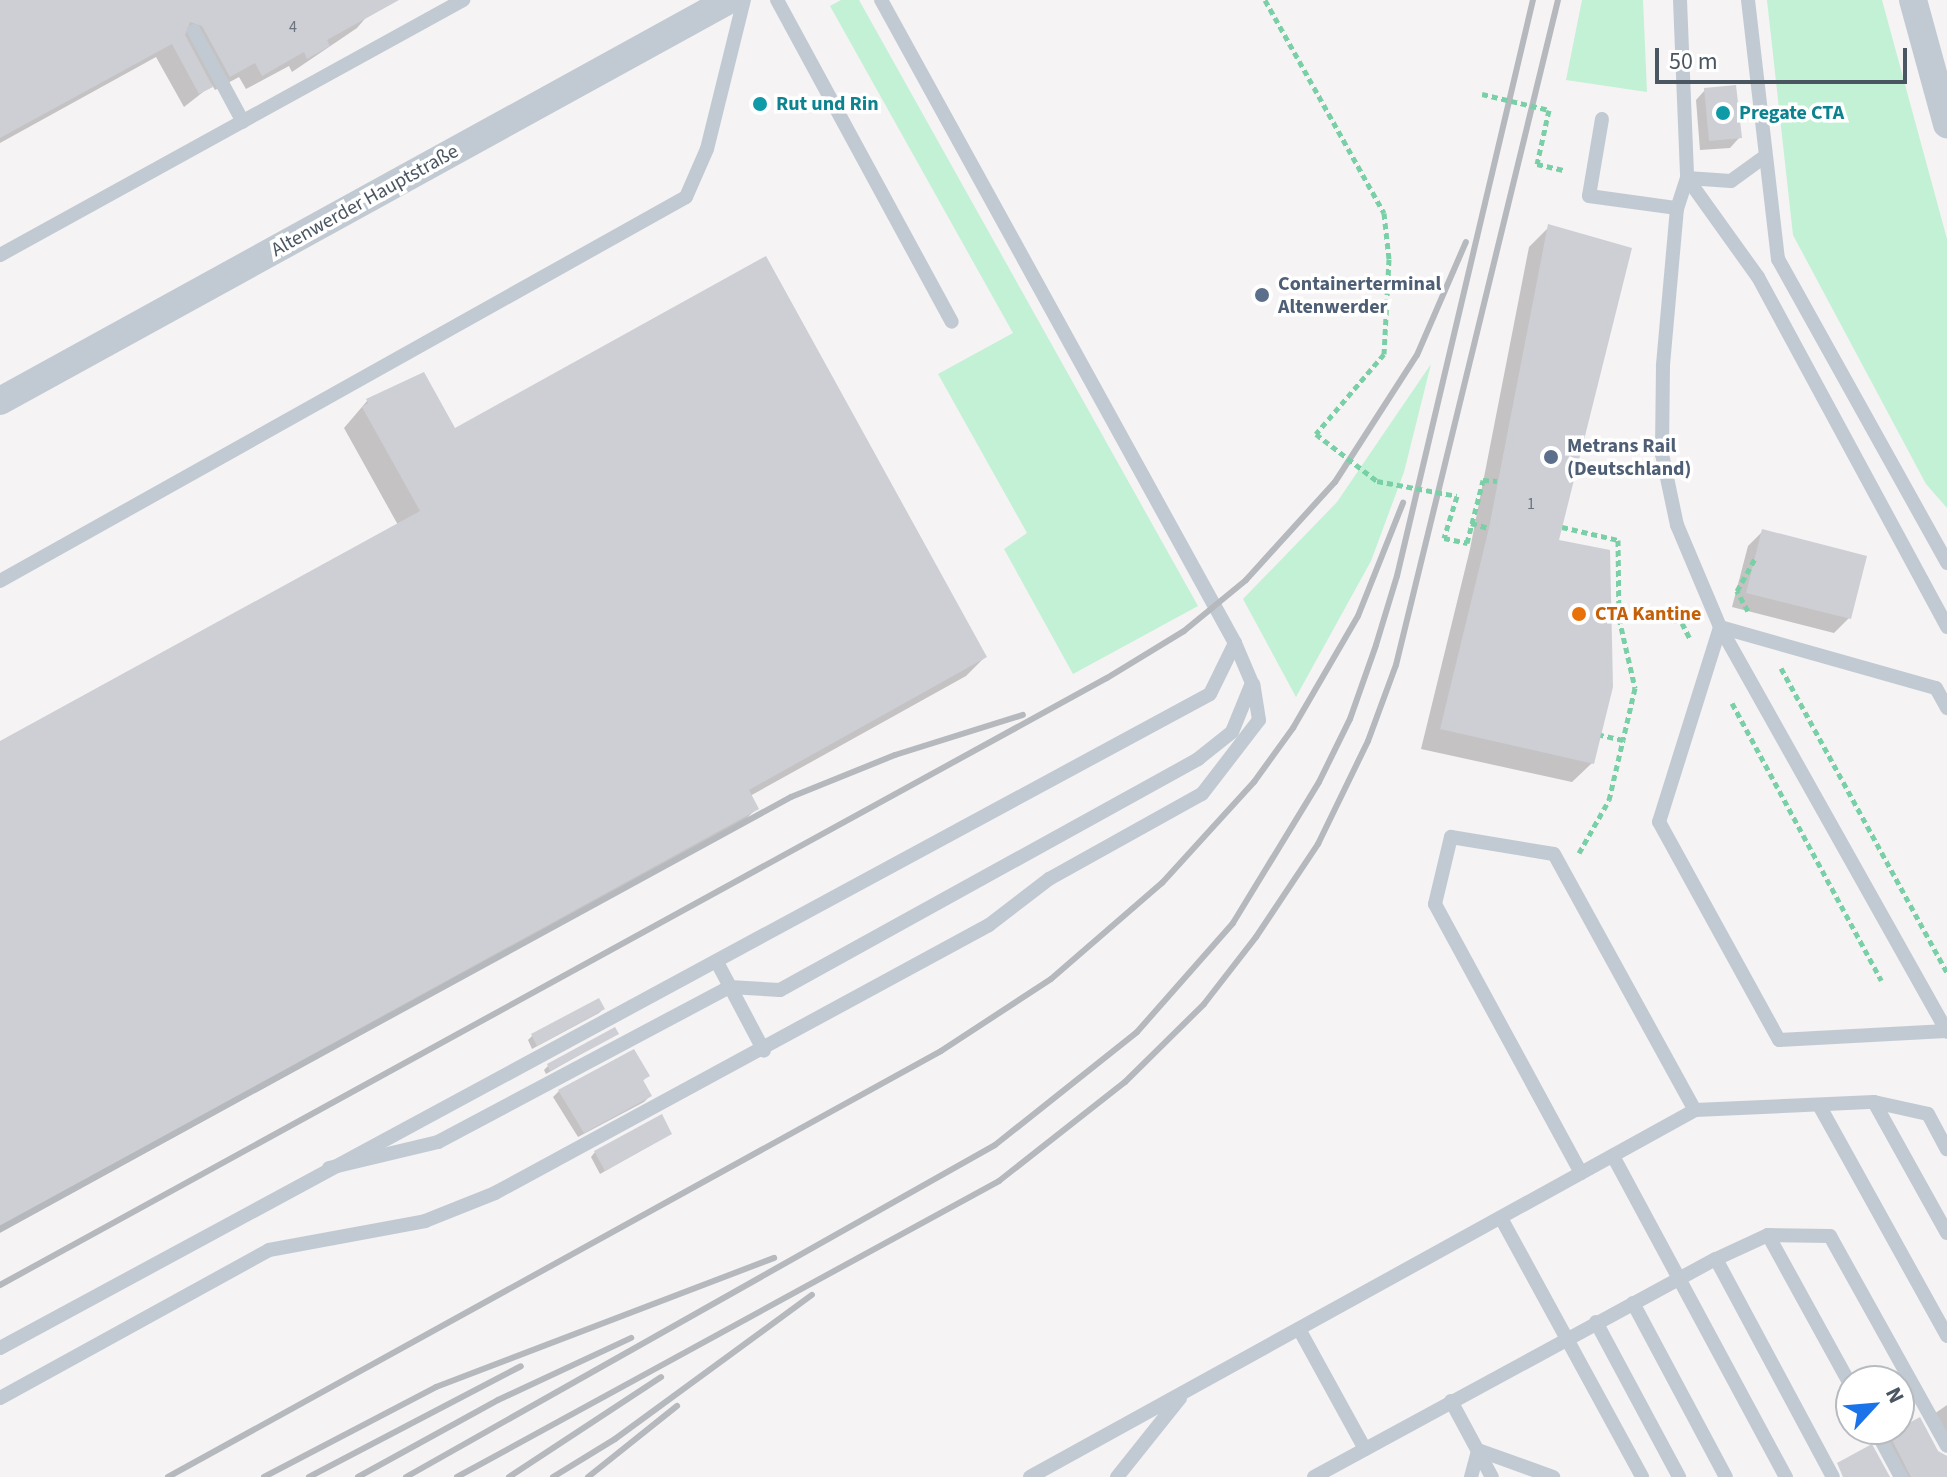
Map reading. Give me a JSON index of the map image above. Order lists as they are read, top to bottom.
{
  "streets": {
    "street": ["Altenwerder Hauptstraße"]
  },
  "places": [
    "Rut und Rin",
    "Pregate CTA",
    "Containerterminal Altenwerder",
    "Metrans Rail (Deutschland)",
    "CTA Kantine"
  ],
  "house_numbers": ["4", "1"],
  "scale_bar": "50 m",
  "north": "top right"
}
